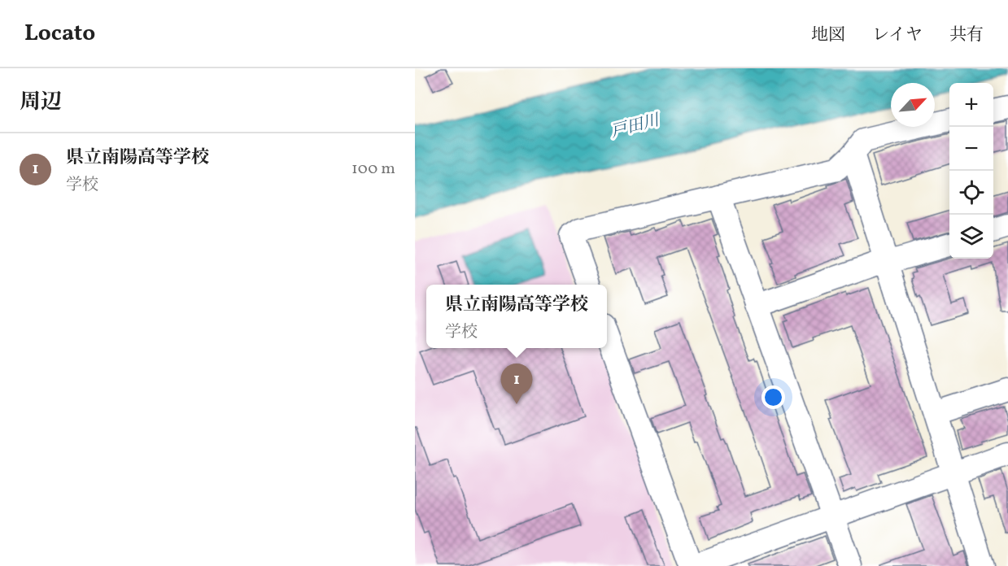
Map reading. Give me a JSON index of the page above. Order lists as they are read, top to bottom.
{
  "water": ["戸田川"],
  "north": "top right",
  "page": {
    "header": "Locato",
    "nav": ["地図", "レイヤ", "共有"],
    "heading": "周辺",
    "map_buttons": ["+", "−"],
    "list": [
      {
        "mark": "1",
        "name": "県立南陽高等学校",
        "note": "学校",
        "value": "100 m"
      }
    ],
    "popup": ["県立南陽高等学校", "学校"],
    "pins": "1"
  }
}
